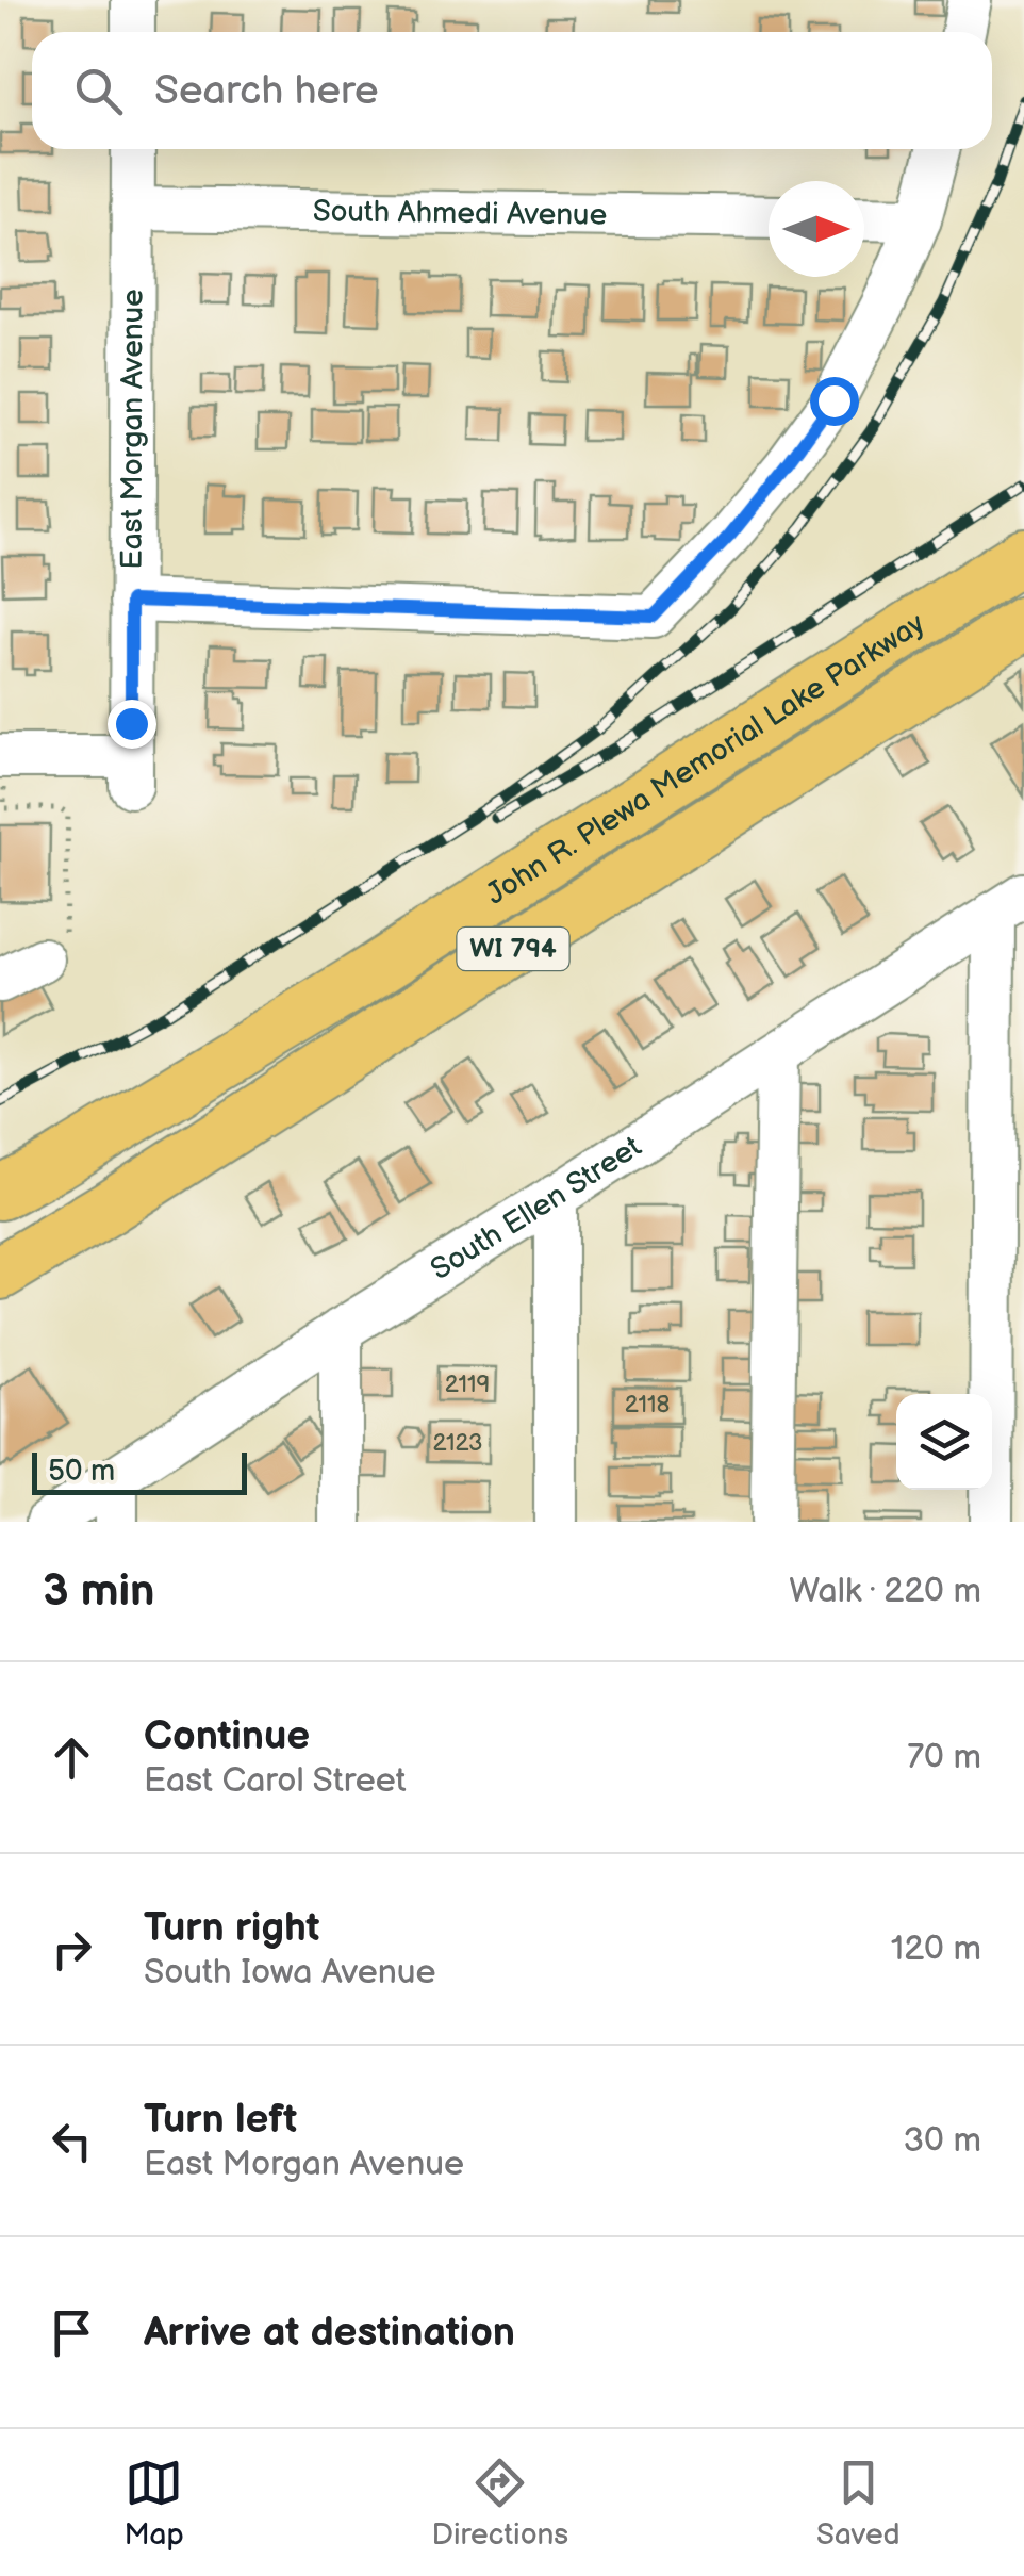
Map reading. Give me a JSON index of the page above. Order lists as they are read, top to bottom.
{
  "streets": {
    "main road": ["John R. Plewa Memorial Lake Parkway", "WI 794"],
    "street": ["South Ahmedi Avenue", "East Morgan Avenue", "South Ellen Street"]
  },
  "crossings": [
    ["South Ahmedi Avenue", "East Morgan Avenue"]
  ],
  "house_numbers": ["2119", "2118", "2123"],
  "scale_bar": "50 m",
  "north": "right",
  "page": {
    "search": "Search here",
    "scale": "50 m",
    "heading": ["3 min", "Walk · 220 m"],
    "list": [
      ["Continue", "East Carol Street", "70 m"],
      ["Turn right", "South Iowa Avenue", "120 m"],
      ["Turn left", "East Morgan Avenue", "30 m"],
      "Arrive at destination"
    ],
    "nav": ["Map", "Directions", "Saved"]
  }
}
